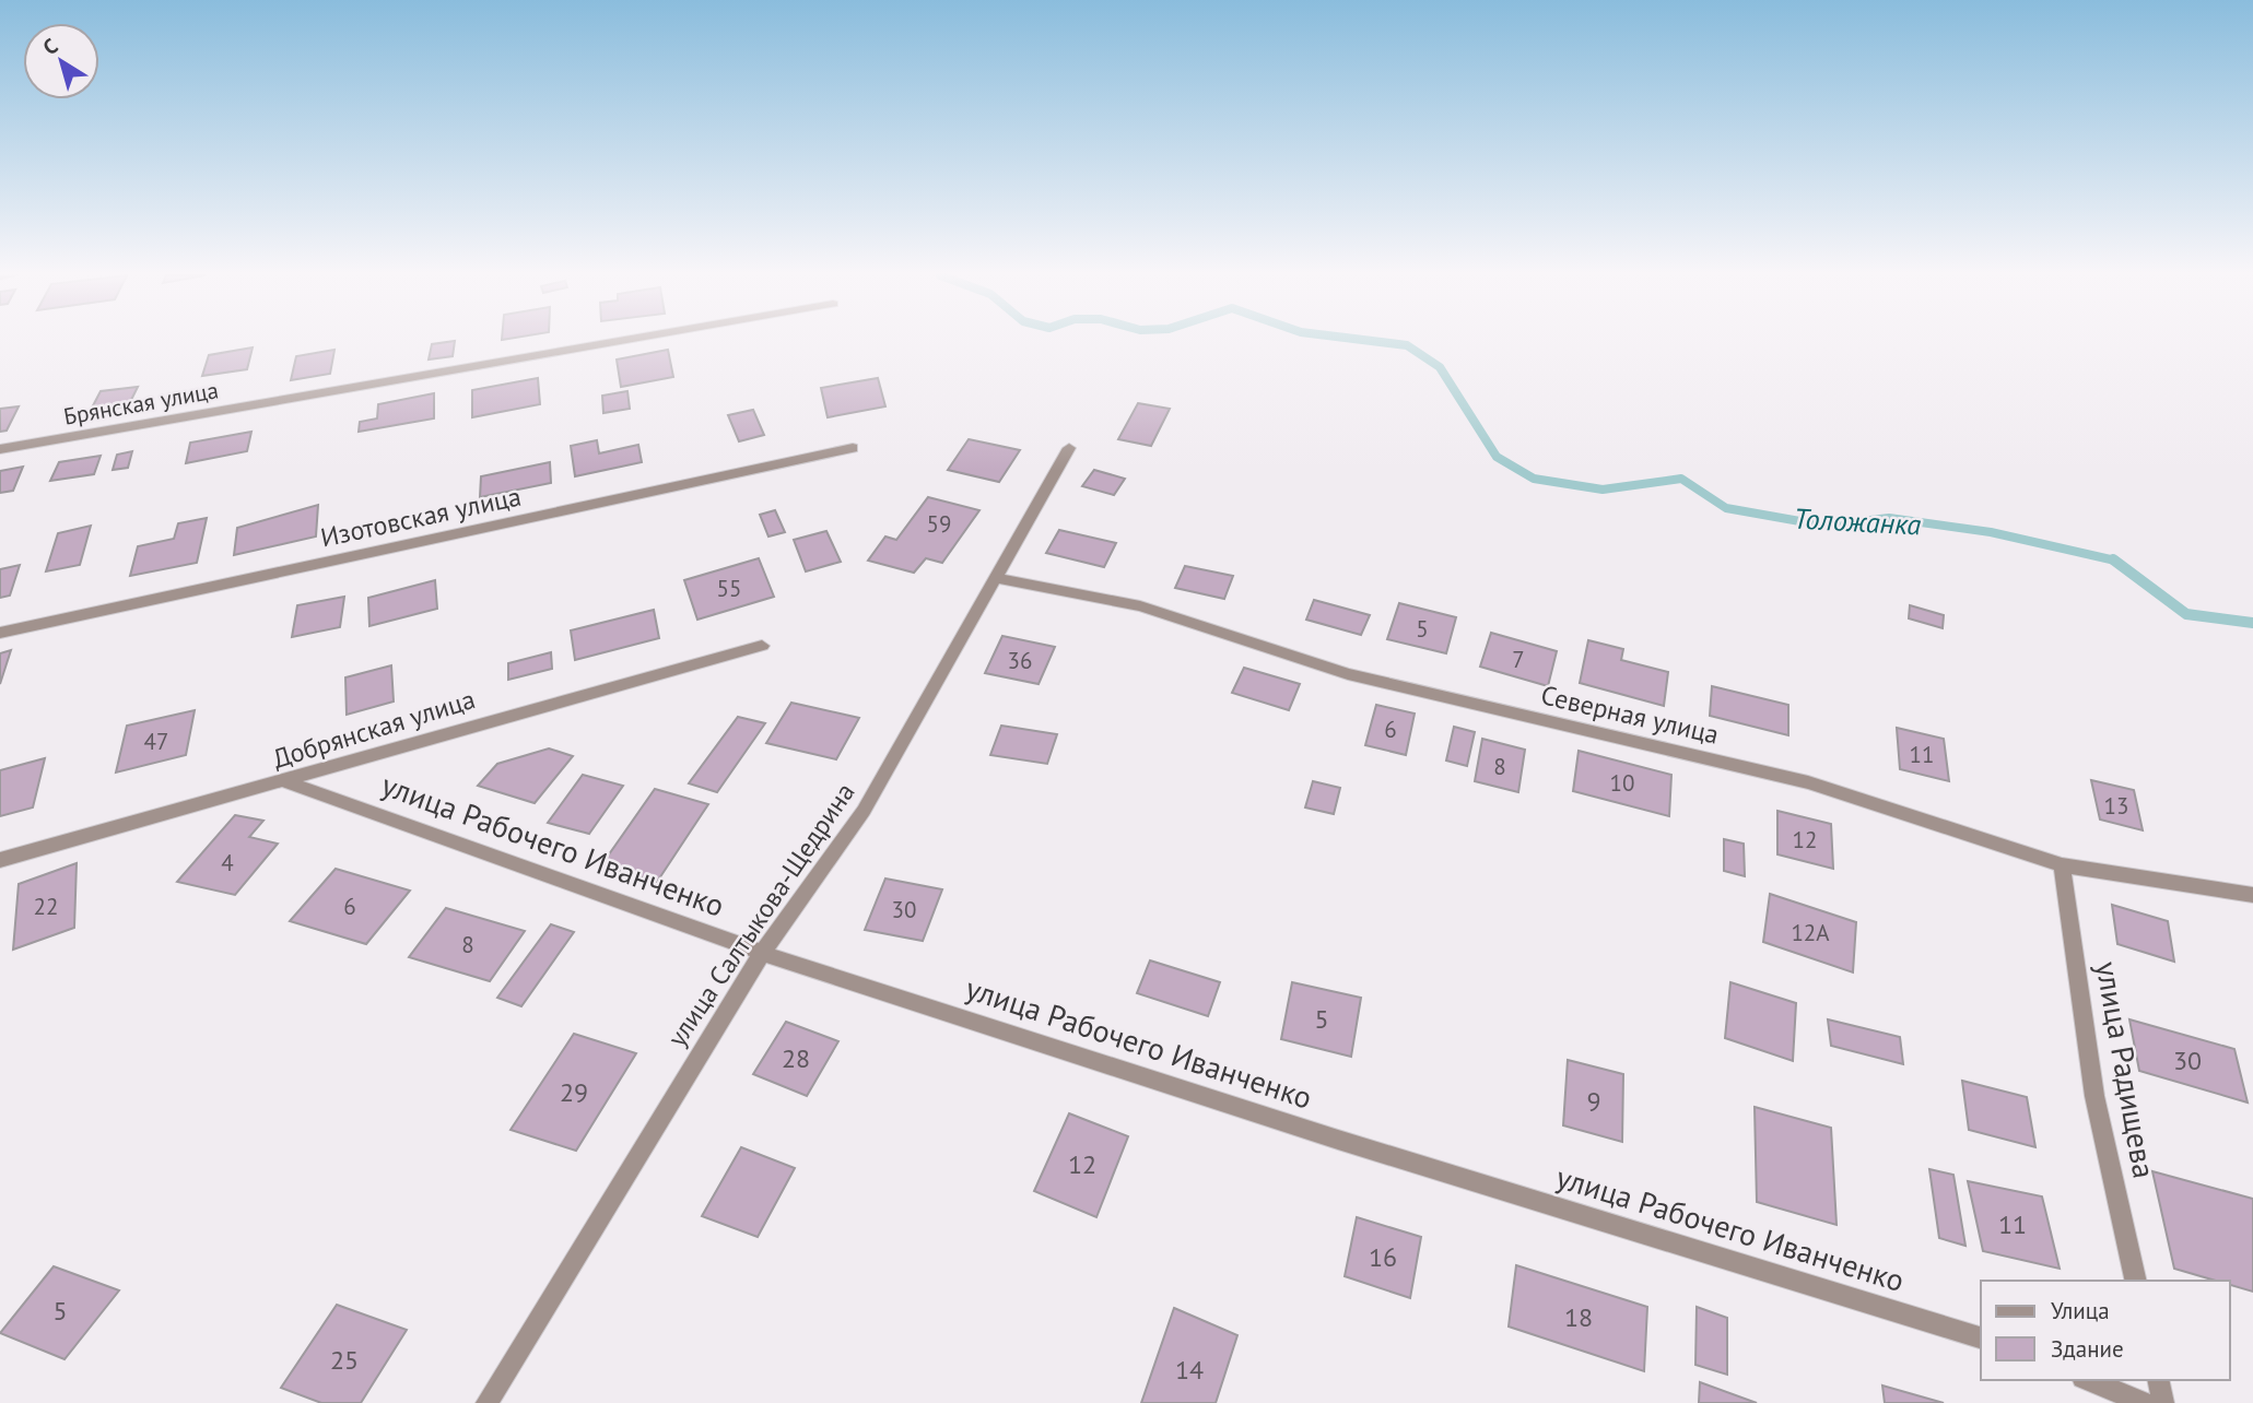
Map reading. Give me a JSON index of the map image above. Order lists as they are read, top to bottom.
{
  "streets": {
    "street": [
      "Брянская улица",
      "Изотовская улица",
      "Северная улица",
      "Добрянская улица",
      "улица Рабочего Иванченко",
      "улица Салтыкова-Щедрина",
      "улица Радищева"
    ]
  },
  "crossings": [
    ["Северная улица", "улица Салтыкова-Щедрина"],
    ["Северная улица", "улица Радищева"],
    ["Добрянская улица", "улица Рабочего Иванченко"],
    ["улица Рабочего Иванченко", "улица Салтыкова-Щедрина"]
  ],
  "water": ["Толожанка"],
  "house_numbers": [
    "59",
    "55",
    "5",
    "7",
    "36",
    "6",
    "47",
    "11",
    "8",
    "10",
    "13",
    "12",
    "4",
    "22",
    "6",
    "30",
    "12А",
    "8",
    "5",
    "28",
    "30",
    "29",
    "9",
    "12",
    "11",
    "16",
    "5",
    "18",
    "25",
    "14"
  ],
  "legend": ["Улица", "Здание"],
  "north": "top left"
}
